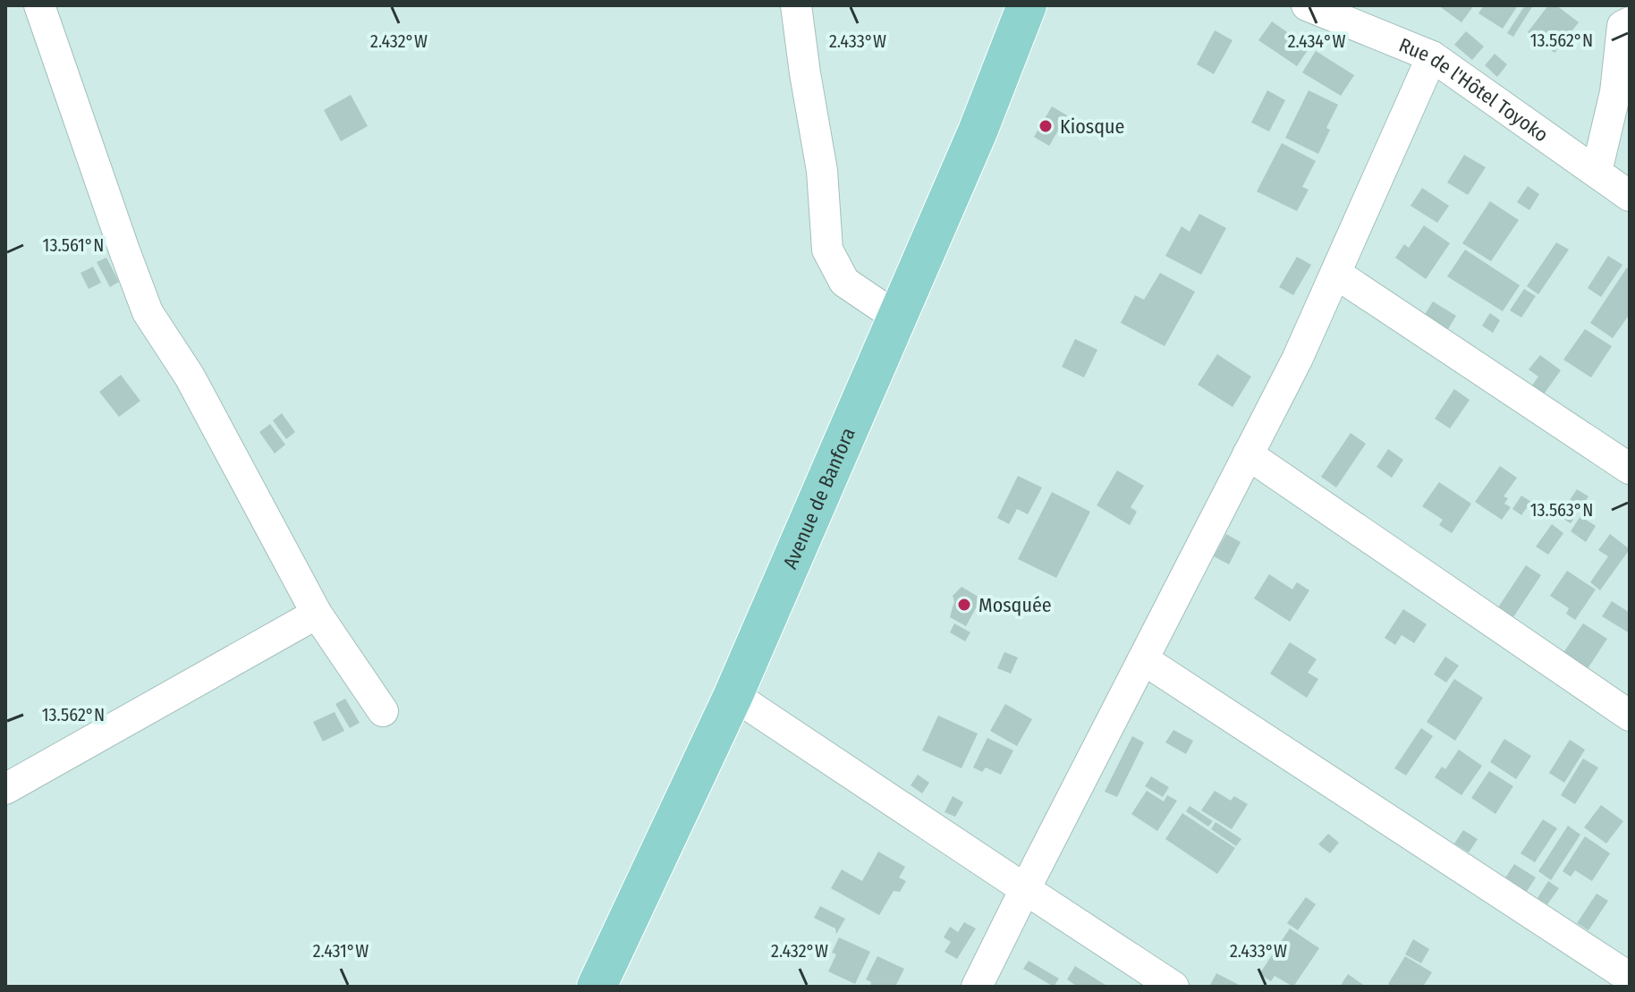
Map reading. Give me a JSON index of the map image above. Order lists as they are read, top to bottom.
{
  "streets": {
    "main road": ["Avenue de Banfora"],
    "street": ["Rue de l'Hôtel Toyoko"]
  },
  "places": ["Kiosque", "Mosquée"],
  "coordinates": [
    "13.562°N",
    "2.432°W",
    "2.434°W",
    "2.433°W",
    "13.561°N",
    "13.563°N",
    "2.431°W"
  ]
}
